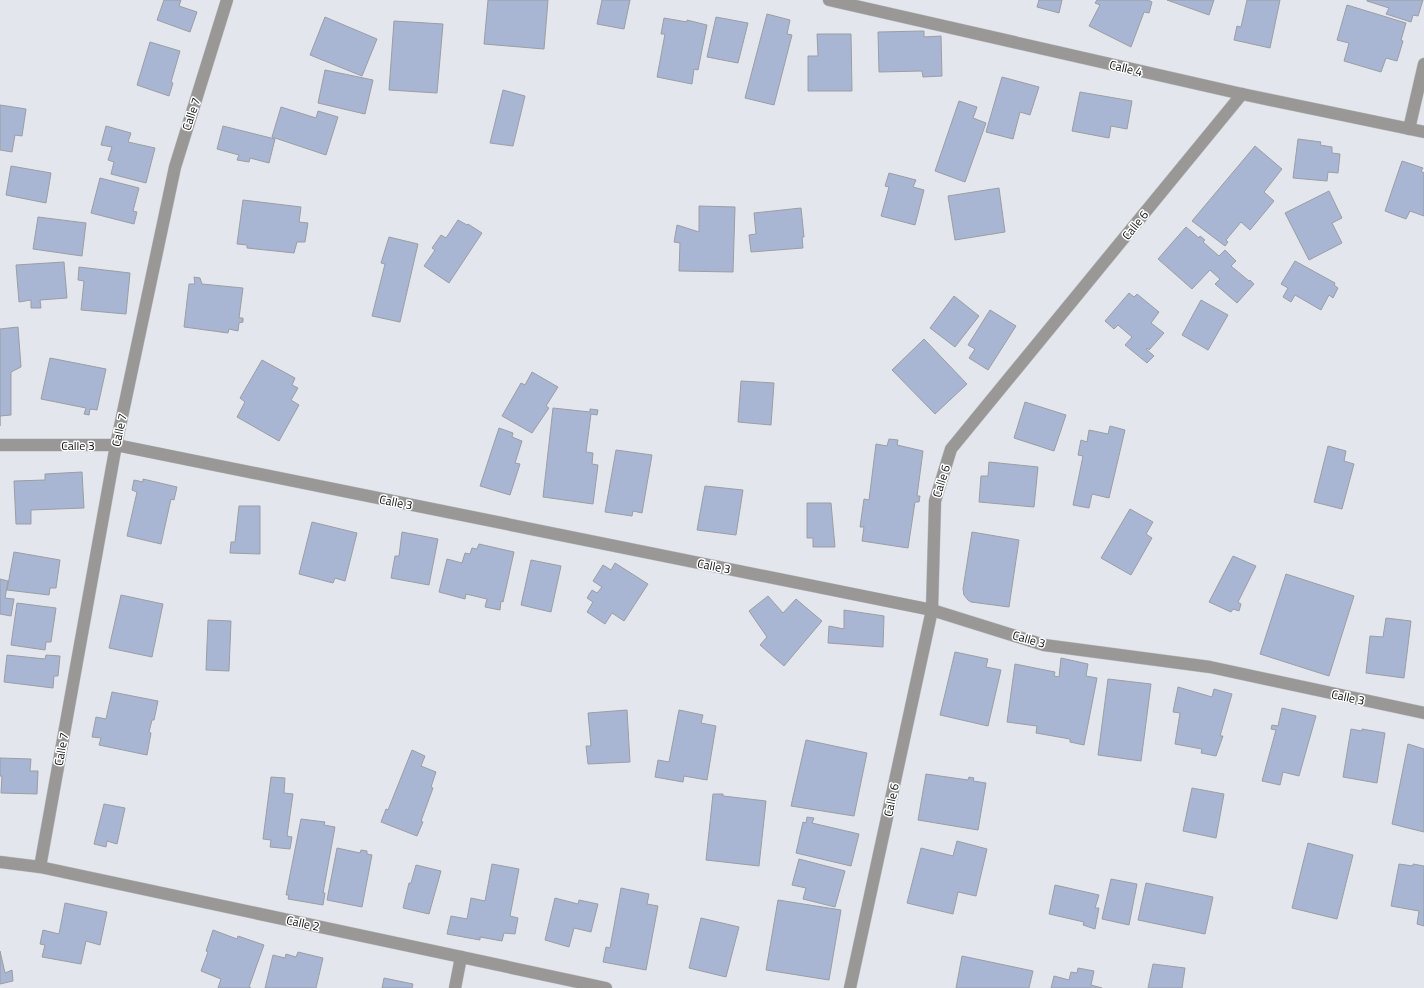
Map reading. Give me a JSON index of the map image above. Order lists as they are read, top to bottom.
{
  "streets": {
    "street": [
      "Calle 4",
      "Calle 7",
      "Calle 6",
      "Calle 3",
      "Calle 2"
    ]
  },
  "crossings": [
    ["Calle 4", "Calle 6"],
    ["Calle 7", "Calle 3"],
    ["Calle 7", "Calle 2"],
    ["Calle 6", "Calle 3"]
  ]
}
